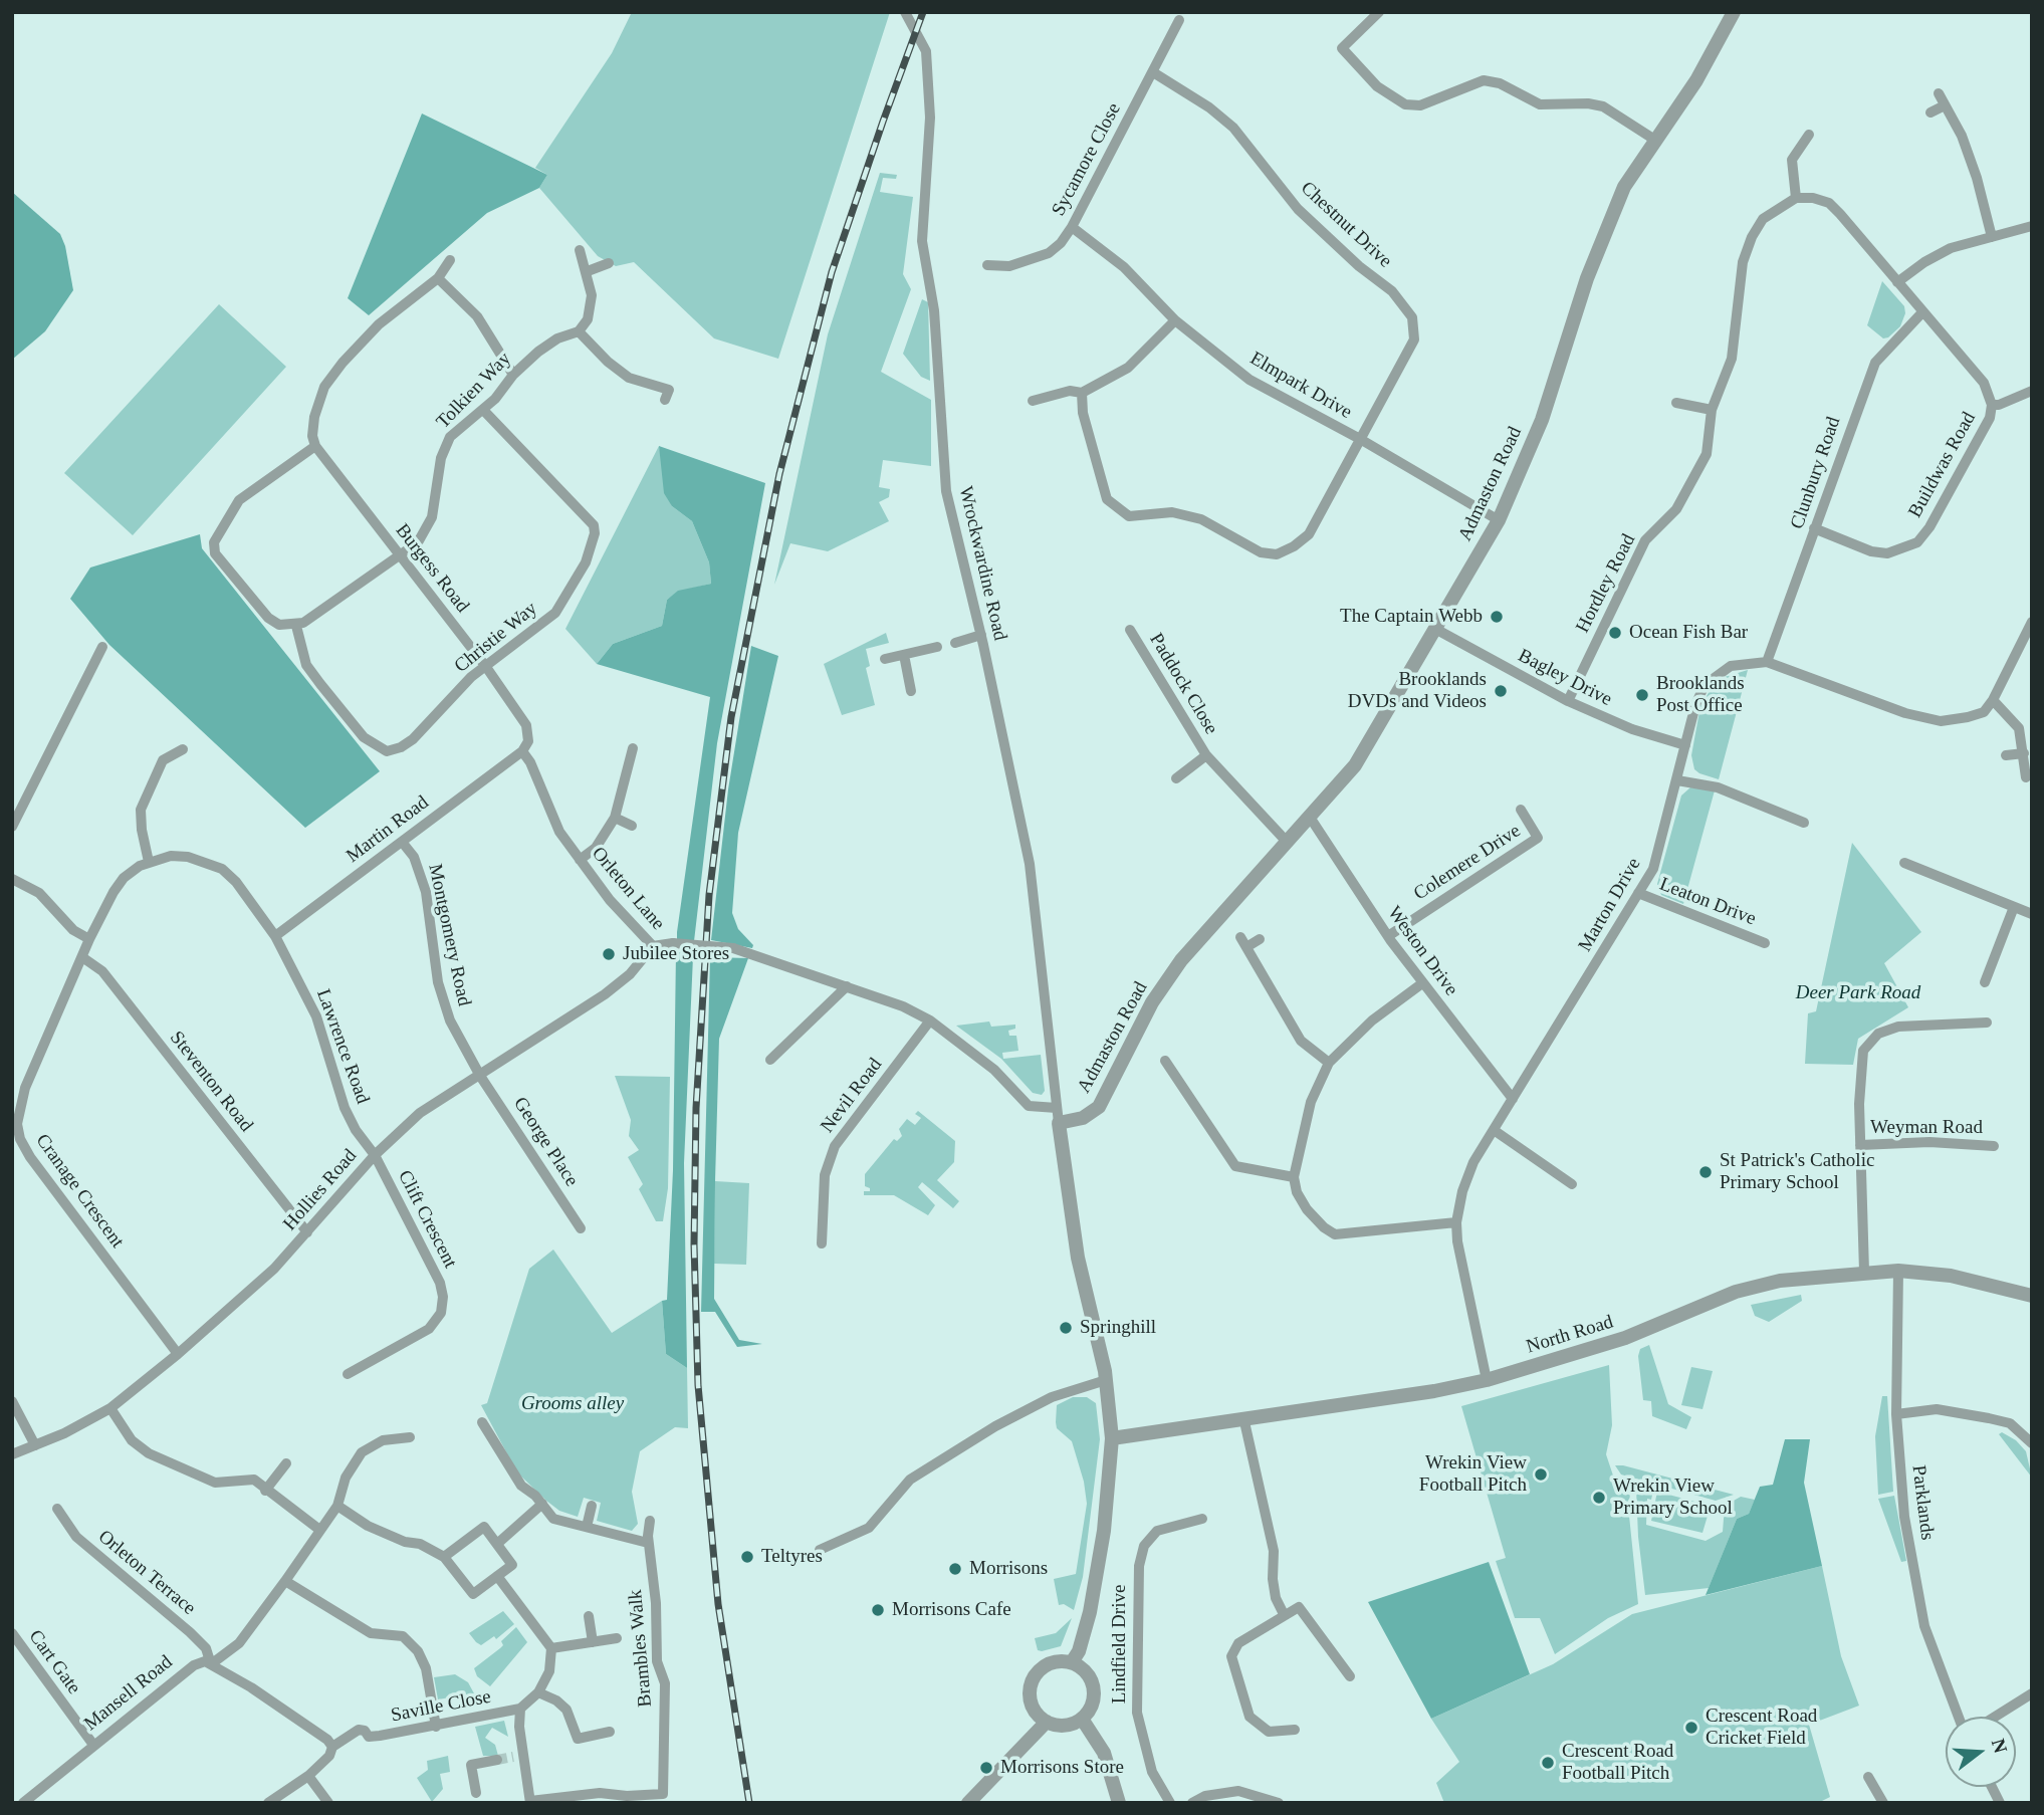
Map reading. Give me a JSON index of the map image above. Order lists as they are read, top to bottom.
{
  "streets": {
    "street": [
      "Sycamore Close",
      "Chestnut Drive",
      "Elmpark Drive",
      "Tolkien Way",
      "Buildwas Road",
      "Clunbury Road",
      "Admaston Road",
      "Wrockwardine Road",
      "Burgess Road",
      "Hordley Road",
      "Christie Way",
      "Bagley Drive",
      "Paddock Close",
      "Martin Road",
      "Colemere Drive",
      "Orleton Lane",
      "Leaton Drive",
      "Marton Drive",
      "Montgomery Road",
      "Weston Drive",
      "Lawrence Road",
      "Steventon Road",
      "Nevil Road",
      "Weyman Road",
      "George Place",
      "Hollies Road",
      "Cranage Crescent",
      "Clift Crescent",
      "North Road",
      "Parklands",
      "Orleton Terrace",
      "Lindfield Drive",
      "Brambles Walk",
      "Cart Gate",
      "Mansell Road",
      "Saville Close"
    ]
  },
  "crossings": [
    ["Sycamore Close", "Chestnut Drive"],
    ["Sycamore Close", "Elmpark Drive"],
    ["Chestnut Drive", "Elmpark Drive"],
    ["Elmpark Drive", "Admaston Road"],
    ["Tolkien Way", "Burgess Road"],
    ["Tolkien Way", "Christie Way"],
    ["Buildwas Road", "Clunbury Road"],
    ["Clunbury Road", "Marton Drive"],
    ["Admaston Road", "Wrockwardine Road"],
    ["Admaston Road", "Bagley Drive"],
    ["Admaston Road", "Paddock Close"],
    ["Admaston Road", "Orleton Lane"],
    ["Admaston Road", "Weston Drive"],
    ["Wrockwardine Road", "Orleton Lane"],
    ["Burgess Road", "Christie Way"],
    ["Burgess Road", "Martin Road"],
    ["Burgess Road", "Orleton Lane"],
    ["Hordley Road", "Bagley Drive"],
    ["Bagley Drive", "Marton Drive"],
    ["Martin Road", "Orleton Lane"],
    ["Martin Road", "Montgomery Road"],
    ["Martin Road", "Lawrence Road"],
    ["Colemere Drive", "Weston Drive"],
    ["Orleton Lane", "Nevil Road"],
    ["Orleton Lane", "Hollies Road"],
    ["Leaton Drive", "Marton Drive"],
    ["Marton Drive", "Weston Drive"],
    ["Marton Drive", "North Road"],
    ["Montgomery Road", "George Place"],
    ["Montgomery Road", "Hollies Road"],
    ["Lawrence Road", "Steventon Road"],
    ["Lawrence Road", "Hollies Road"],
    ["Lawrence Road", "Cranage Crescent"],
    ["Lawrence Road", "Clift Crescent"],
    ["Steventon Road", "Hollies Road"],
    ["Steventon Road", "Cranage Crescent"],
    ["George Place", "Hollies Road"],
    ["Hollies Road", "Cranage Crescent"],
    ["Hollies Road", "Clift Crescent"],
    ["North Road", "Parklands"],
    ["Orleton Terrace", "Mansell Road"],
    ["Brambles Walk", "Saville Close"],
    ["Cart Gate", "Mansell Road"]
  ],
  "parks": ["Deer Park Road", "Grooms alley"],
  "places": [
    "The Captain Webb",
    "Ocean Fish Bar",
    "Brooklands DVDs and Videos",
    "Brooklands Post Office",
    "Jubilee Stores",
    "St Patrick's Catholic Primary School",
    "Springhill",
    "Wrekin View Football Pitch",
    "Wrekin View Primary School",
    "Teltyres",
    "Morrisons",
    "Morrisons Cafe",
    "Crescent Road Cricket Field",
    "Crescent Road Football Pitch",
    "Morrisons Store"
  ],
  "north": "right"
}
